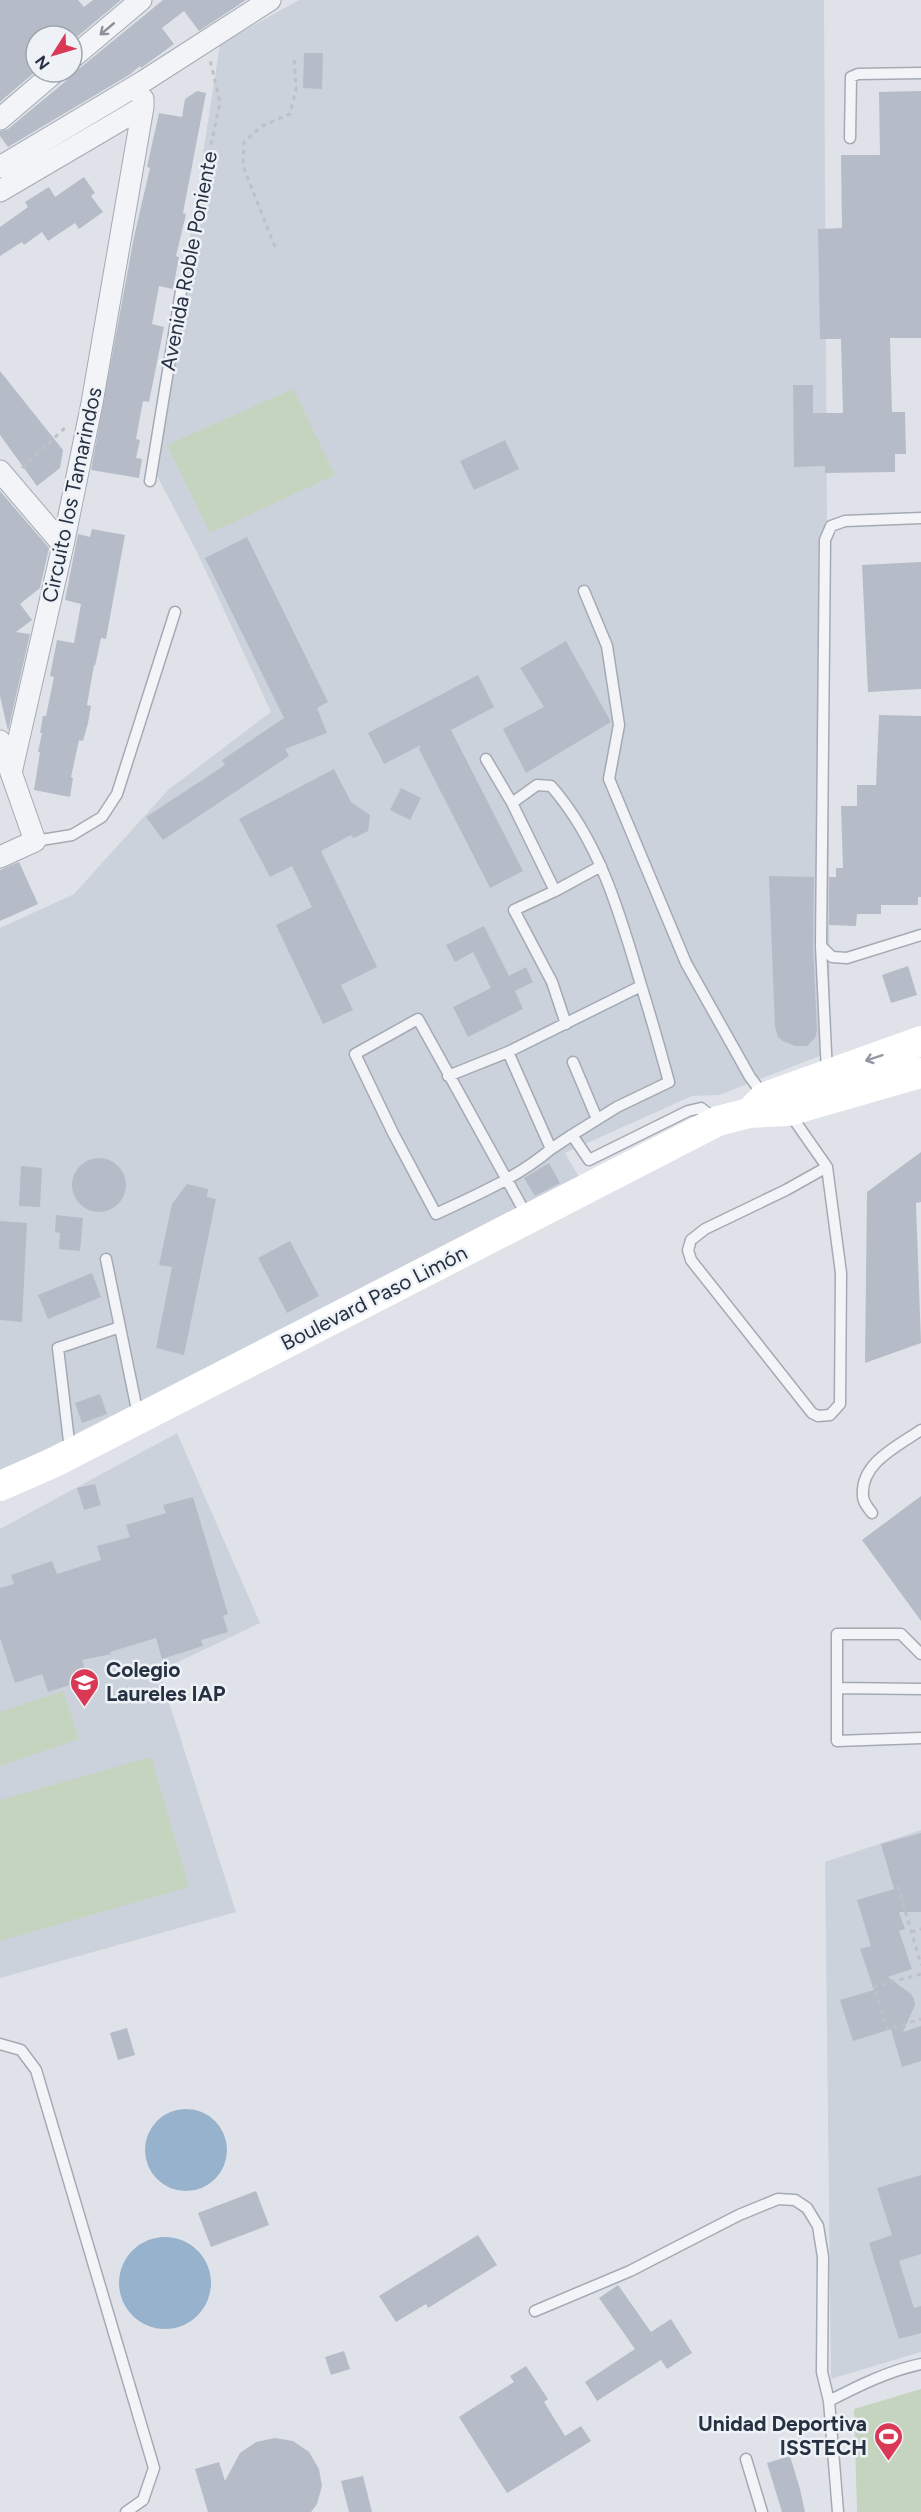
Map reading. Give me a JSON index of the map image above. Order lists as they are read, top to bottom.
{
  "streets": {
    "main road": ["Boulevard Paso Limón"],
    "street": ["Circuito los Tamarindos"],
    "lane": ["Avenida Roble Poniente"]
  },
  "places": {
    "school or university": ["Colegio Laureles IAP"],
    "sports": ["Unidad Deportiva ISSTECH"]
  },
  "north": "bottom left"
}
